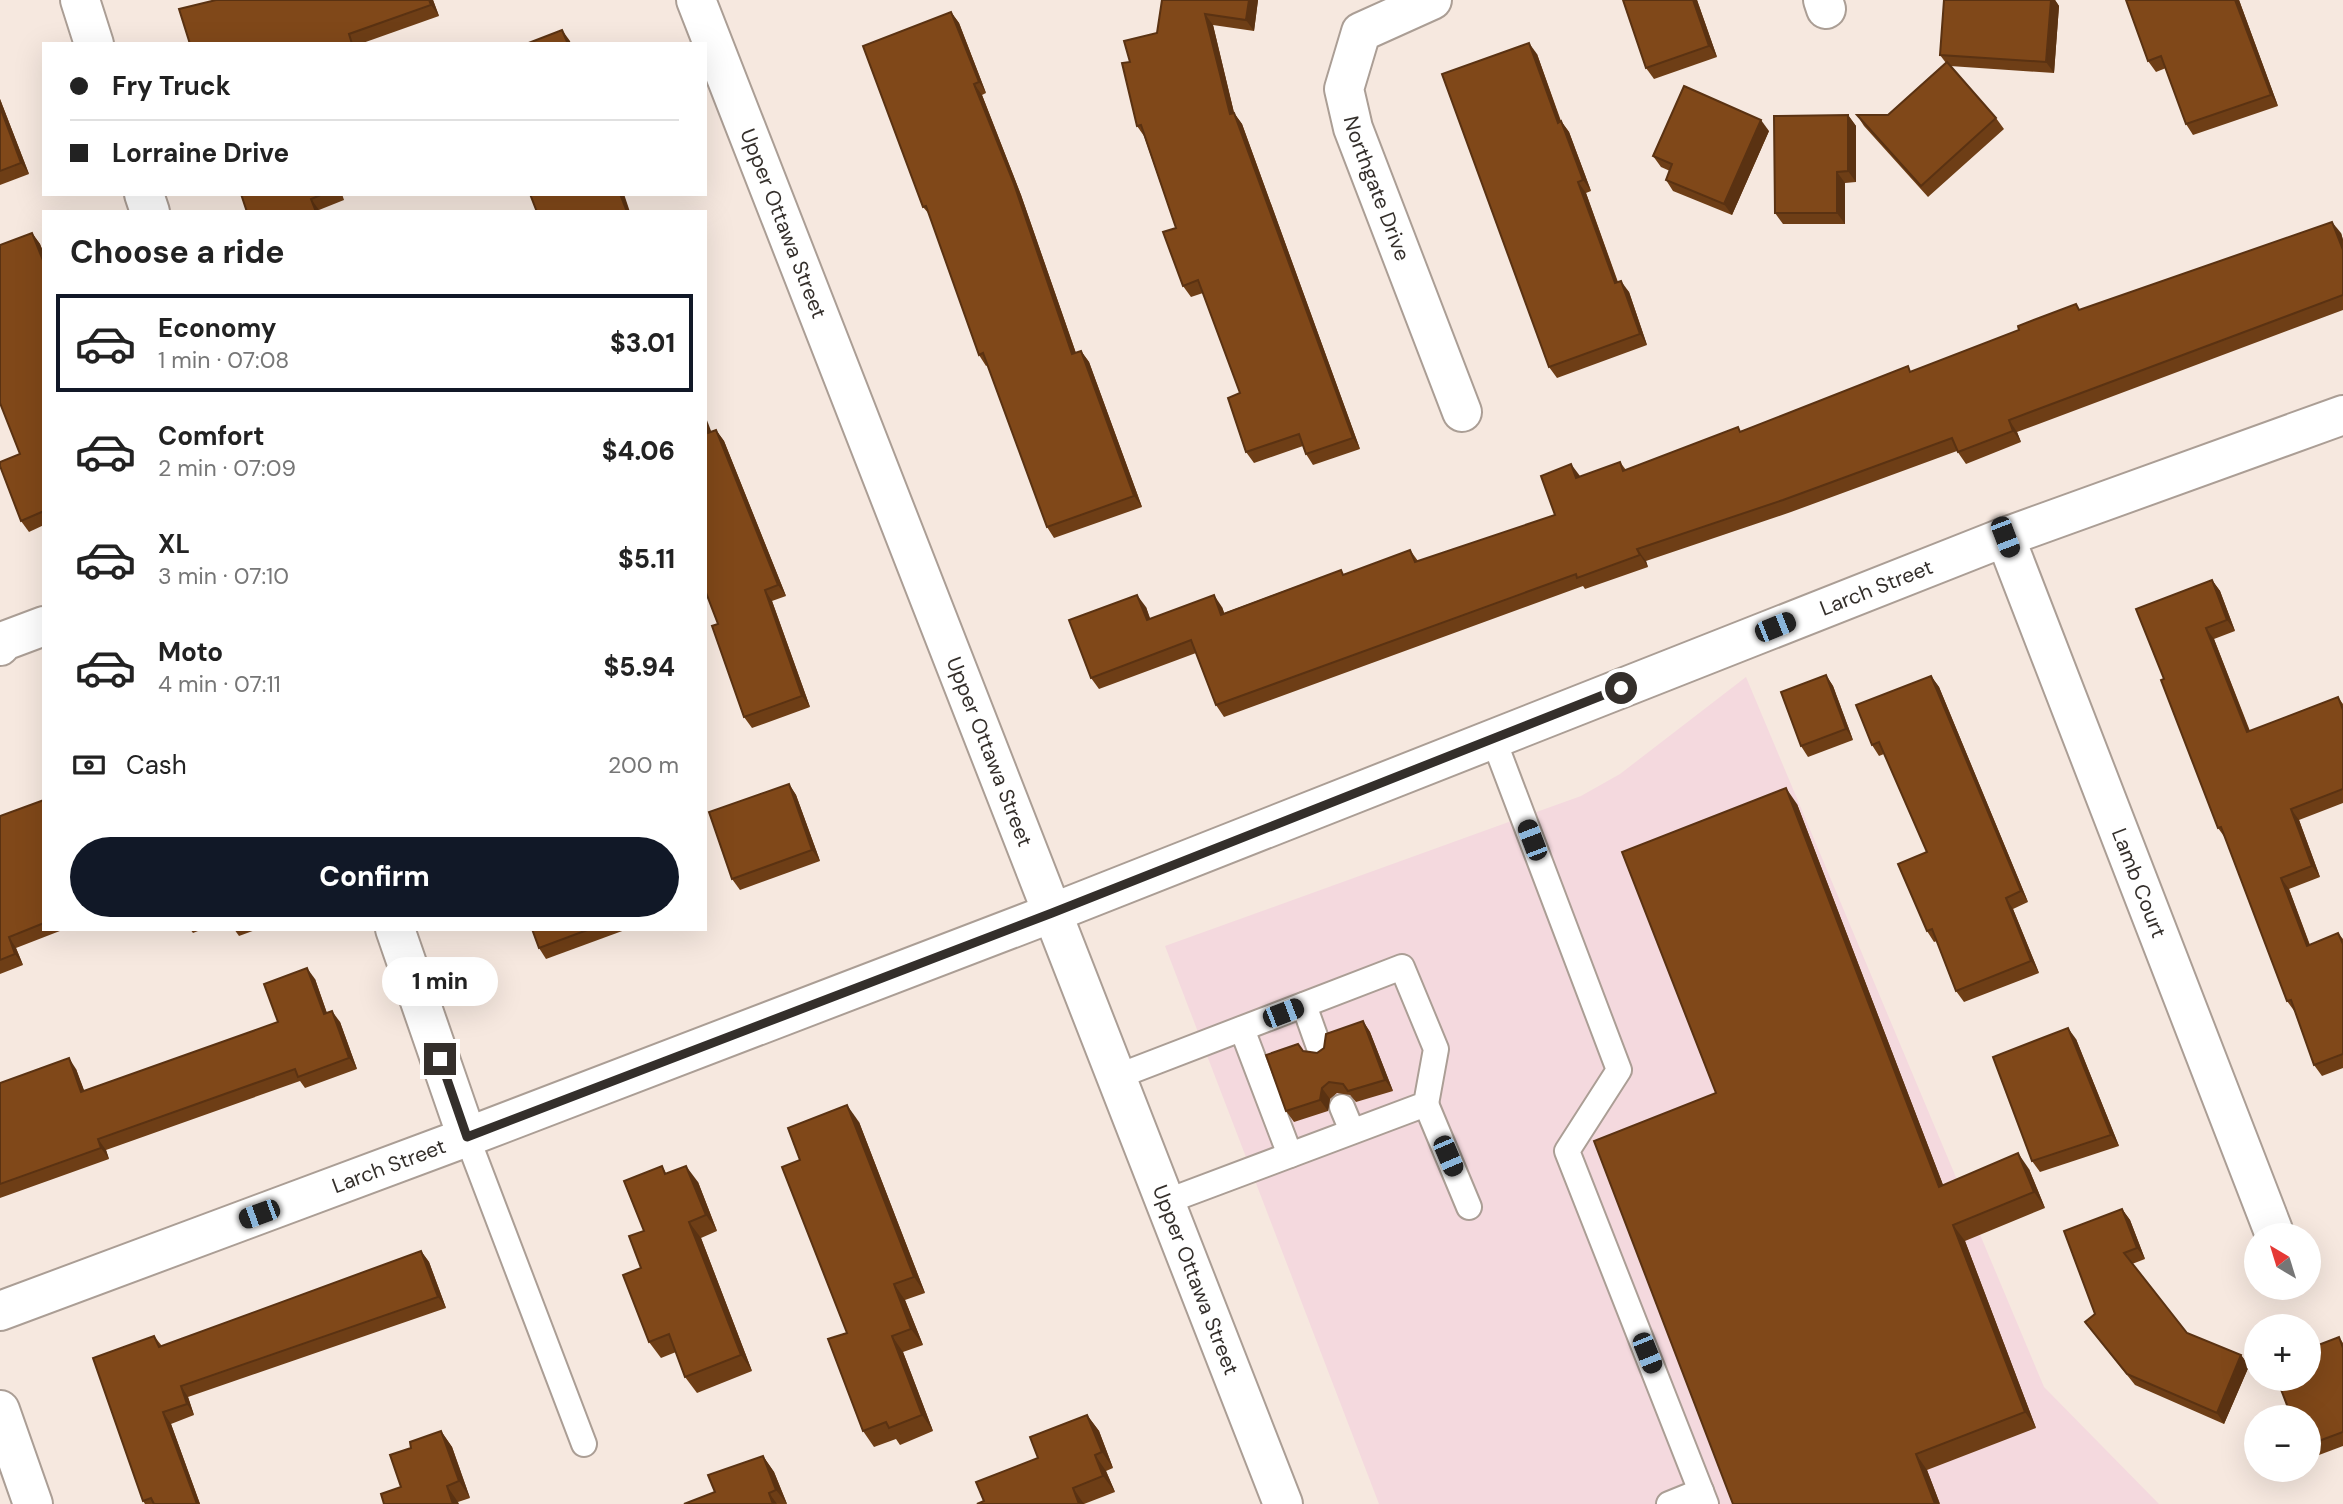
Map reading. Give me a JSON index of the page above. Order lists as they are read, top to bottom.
{
  "streets": {
    "street": [
      "Northgate Drive",
      "Upper Ottawa Street",
      "Larch Street",
      "Lamb Court"
    ]
  },
  "crossings": [
    ["Upper Ottawa Street", "Larch Street"],
    ["Larch Street", "Lamb Court"]
  ],
  "north": "top left",
  "page": {
    "banner": ["Fry Truck", "Lorraine Drive"],
    "heading": "Choose a ride",
    "list": [
      {
        "name": "Economy",
        "note": "1 min · 07:08",
        "value": "$3.01"
      },
      {
        "name": "Comfort",
        "note": "2 min · 07:09",
        "value": "$4.06"
      },
      {
        "name": "XL",
        "note": "3 min · 07:10",
        "value": "$5.11"
      },
      {
        "name": "Moto",
        "note": "4 min · 07:11",
        "value": "$5.94"
      }
    ],
    "pay": ["Cash", "200 m"],
    "buttons": "Confirm",
    "bubble": "1 min",
    "map_buttons": ["+", "−"]
  }
}
